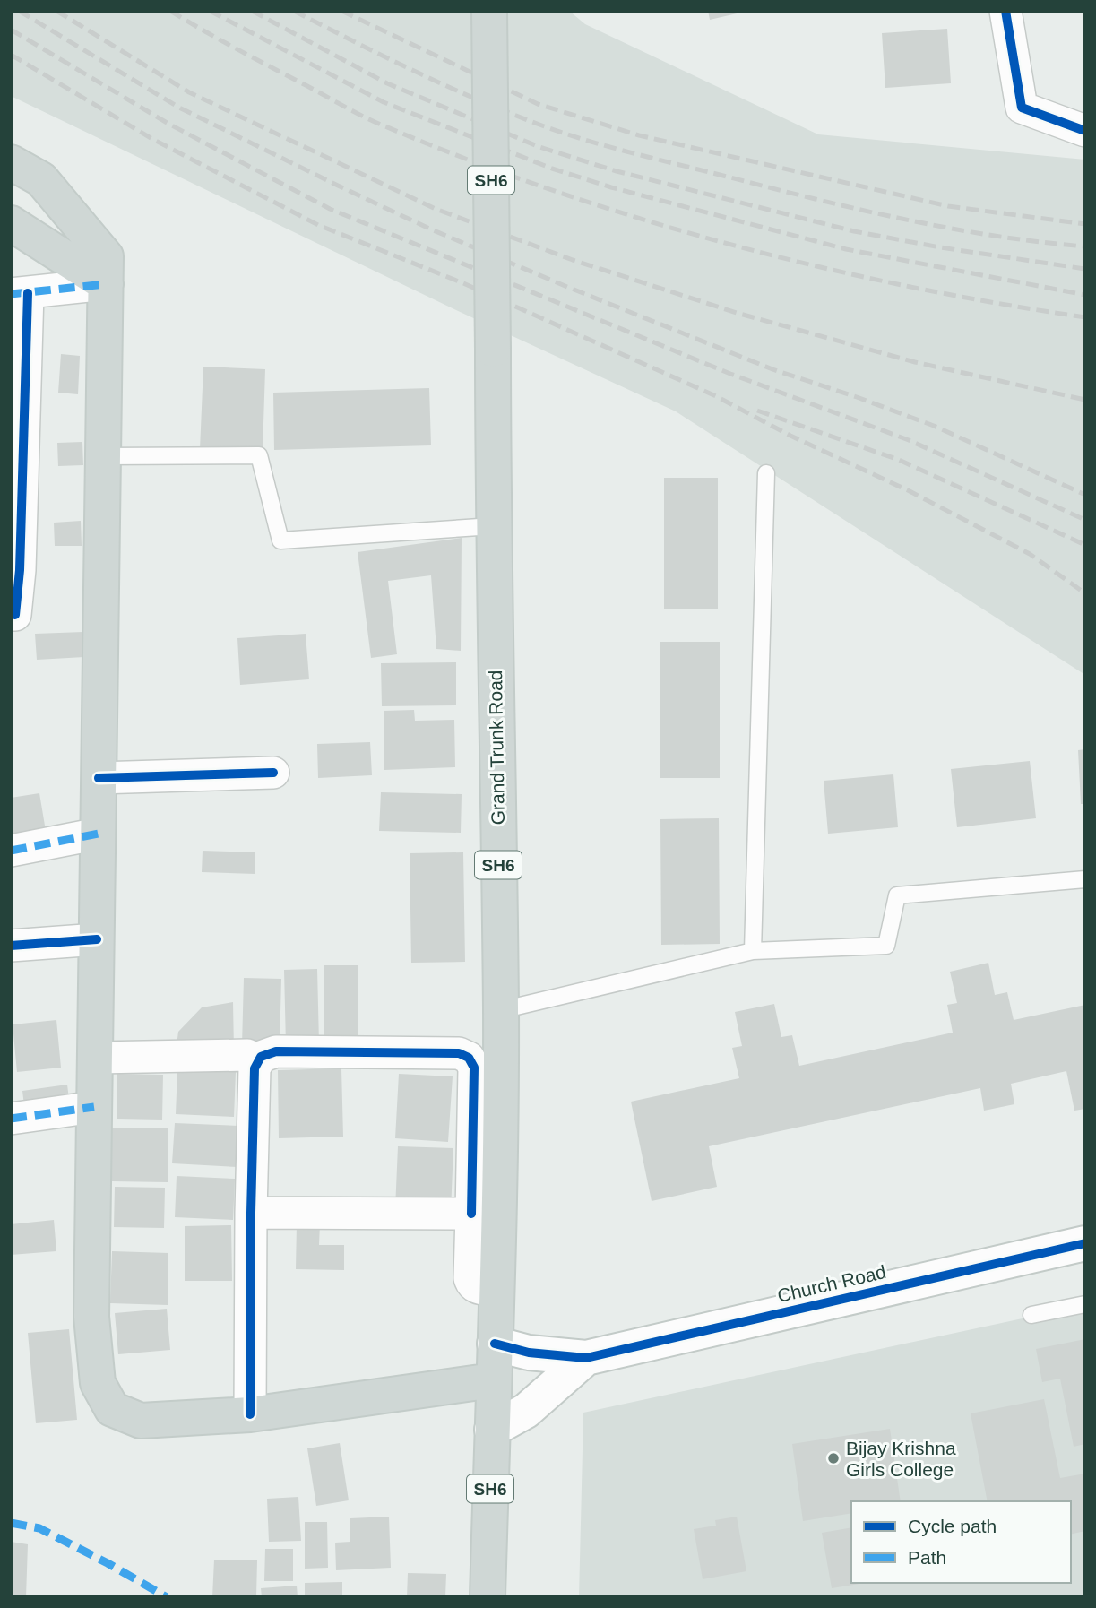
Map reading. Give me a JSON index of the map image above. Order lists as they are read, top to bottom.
{
  "streets": {
    "main road": ["SH6", "Grand Trunk Road"],
    "street": ["Church Road"]
  },
  "places": ["Bijay Krishna Girls College"],
  "legend": ["Cycle path", "Path"]
}
